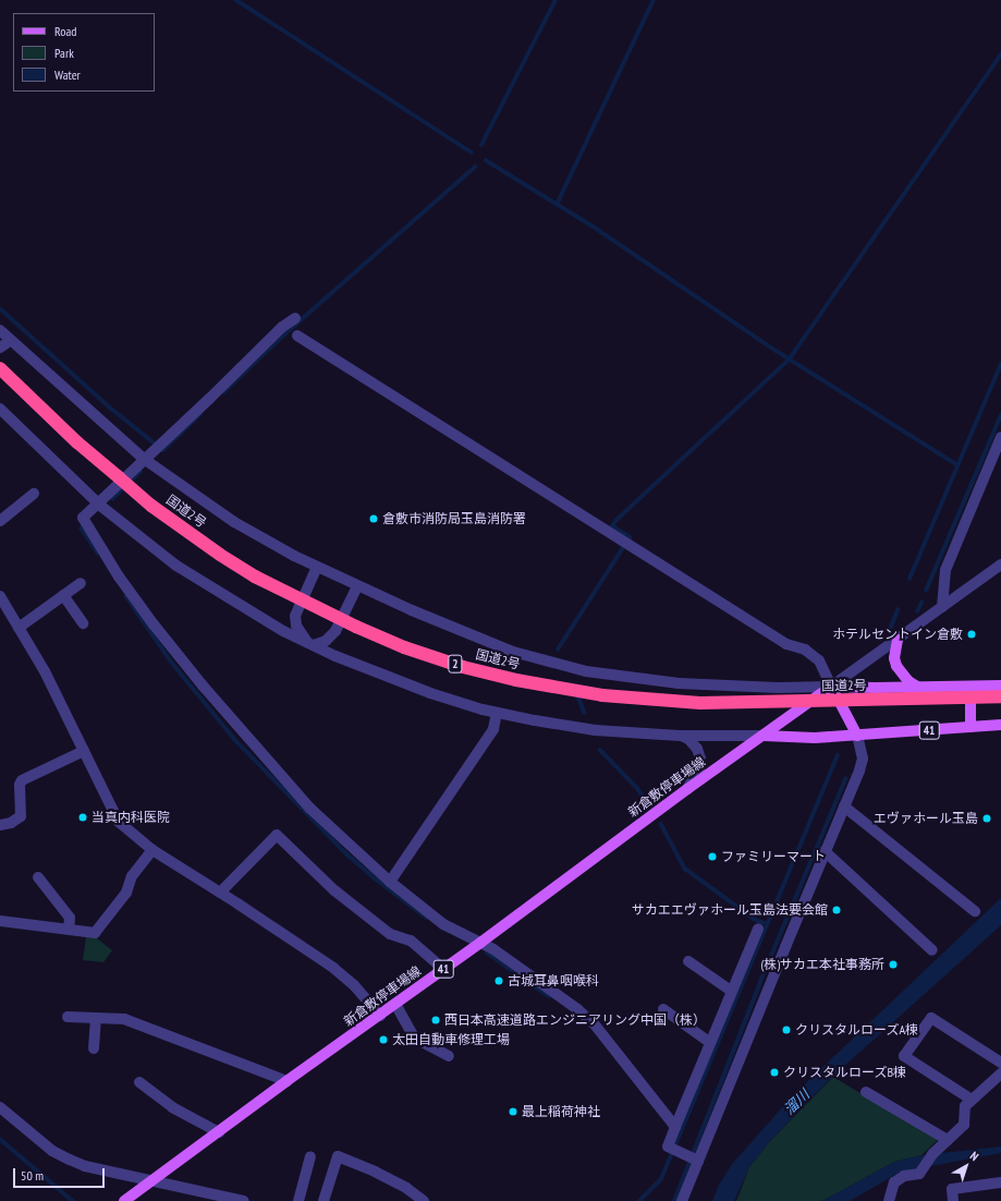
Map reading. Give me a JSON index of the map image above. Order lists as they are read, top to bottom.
{
  "streets": {
    "highway": ["国道2号", "2"],
    "main road": ["41", "新倉敷停車場線"]
  },
  "crossings": [
    ["41", "新倉敷停車場線"]
  ],
  "water": ["溜川"],
  "places": [
    "倉敷市消防局玉島消防署",
    "ホテルセントイン倉敷",
    "当真内科医院",
    "エヴァホール玉島",
    "ファミリーマート",
    "サカエエヴァホール玉島法要会館",
    "(株)サカエ本社事務所",
    "古城耳鼻咽喉科",
    "西日本高速道路エンジニアリング中国（株）",
    "クリスタルローズA棟",
    "太田自動車修理工場",
    "クリスタルローズB棟",
    "最上稲荷神社"
  ],
  "legend": ["Road", "Park", "Water"],
  "scale_bar": "50 m",
  "north": "top right"
}
